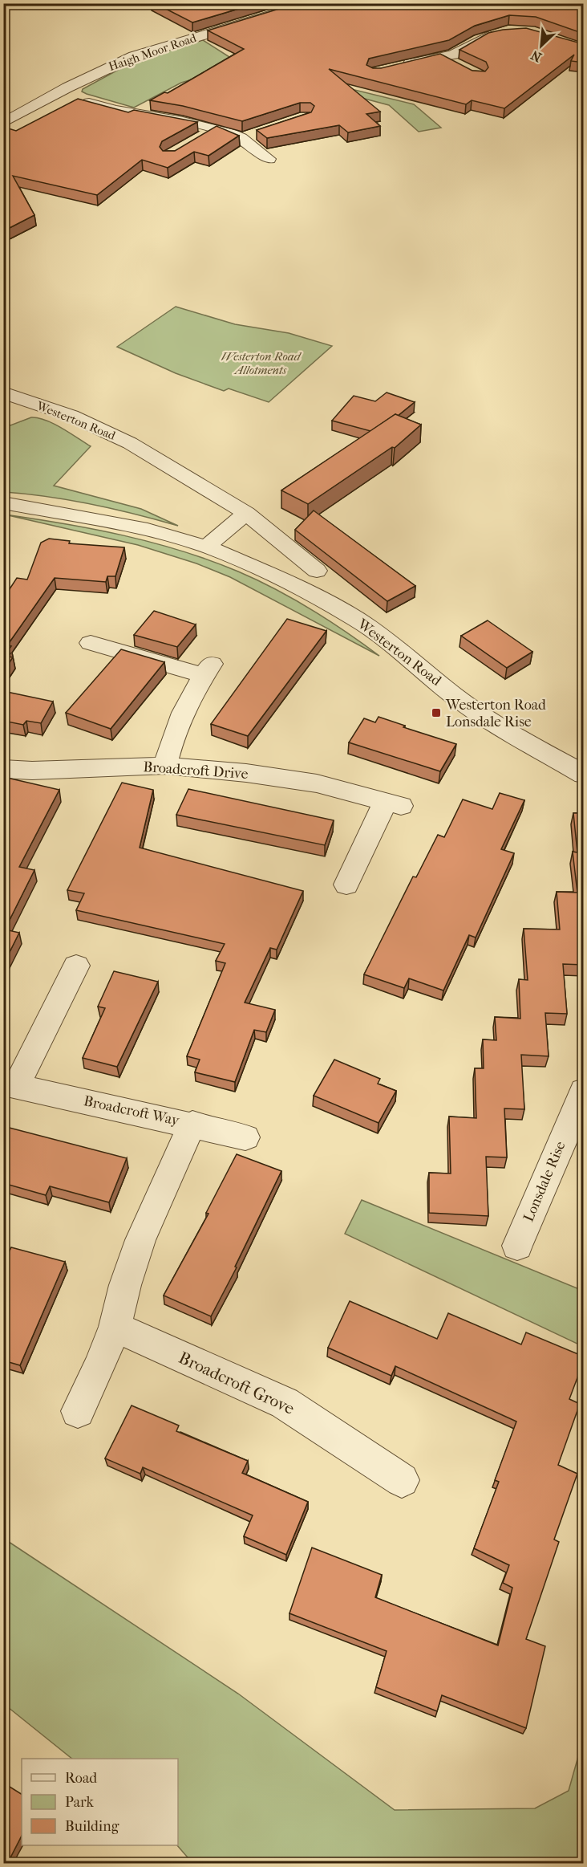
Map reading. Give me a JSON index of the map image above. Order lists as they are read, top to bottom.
{
  "streets": {
    "street": [
      "Haigh Moor Road",
      "Westerton Road",
      "Broadcroft Drive",
      "Broadcroft Way",
      "Lonsdale Rise",
      "Broadcroft Grove"
    ]
  },
  "parks": ["Westerton Road Allotments"],
  "places": {
    "transit": ["Westerton Road Lonsdale Rise"]
  },
  "legend": ["Road", "Park", "Building"],
  "north": "bottom left"
}
